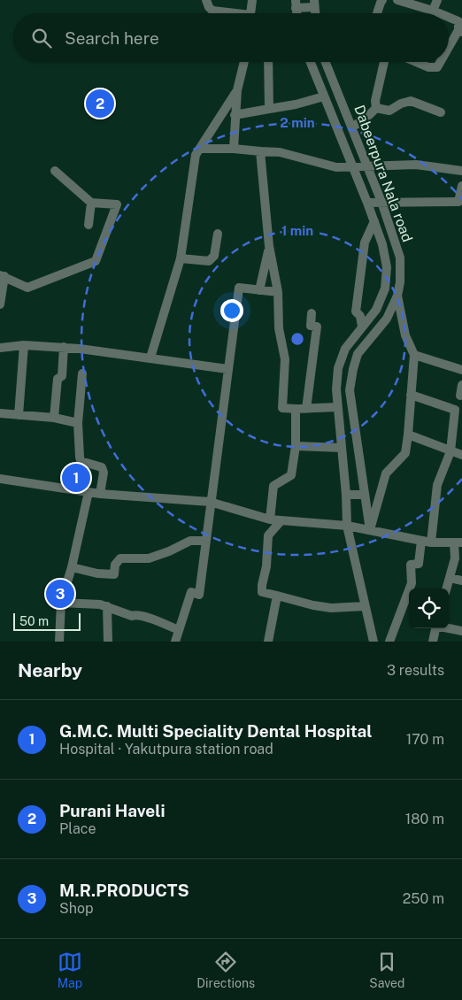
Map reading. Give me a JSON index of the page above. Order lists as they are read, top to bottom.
{
  "streets": {
    "street": ["Dabeerpura Nala road"]
  },
  "scale_bar": "50 m",
  "page": {
    "search": "Search here",
    "pins": ["2", "1", "3"],
    "scale": "50 m",
    "heading": ["Nearby", "3 results"],
    "list": [
      {
        "mark": "1",
        "name": "G.M.C. Multi Speciality Dental Hospital",
        "note": "Hospital · Yakutpura station road",
        "value": "170 m"
      },
      {
        "mark": "2",
        "name": "Purani Haveli",
        "note": "Place",
        "value": "180 m"
      },
      {
        "mark": "3",
        "name": "M.R.PRODUCTS",
        "note": "Shop",
        "value": "250 m"
      }
    ],
    "nav": ["Map", "Directions", "Saved"]
  },
  "rings": ["2 min", "1 min"]
}
